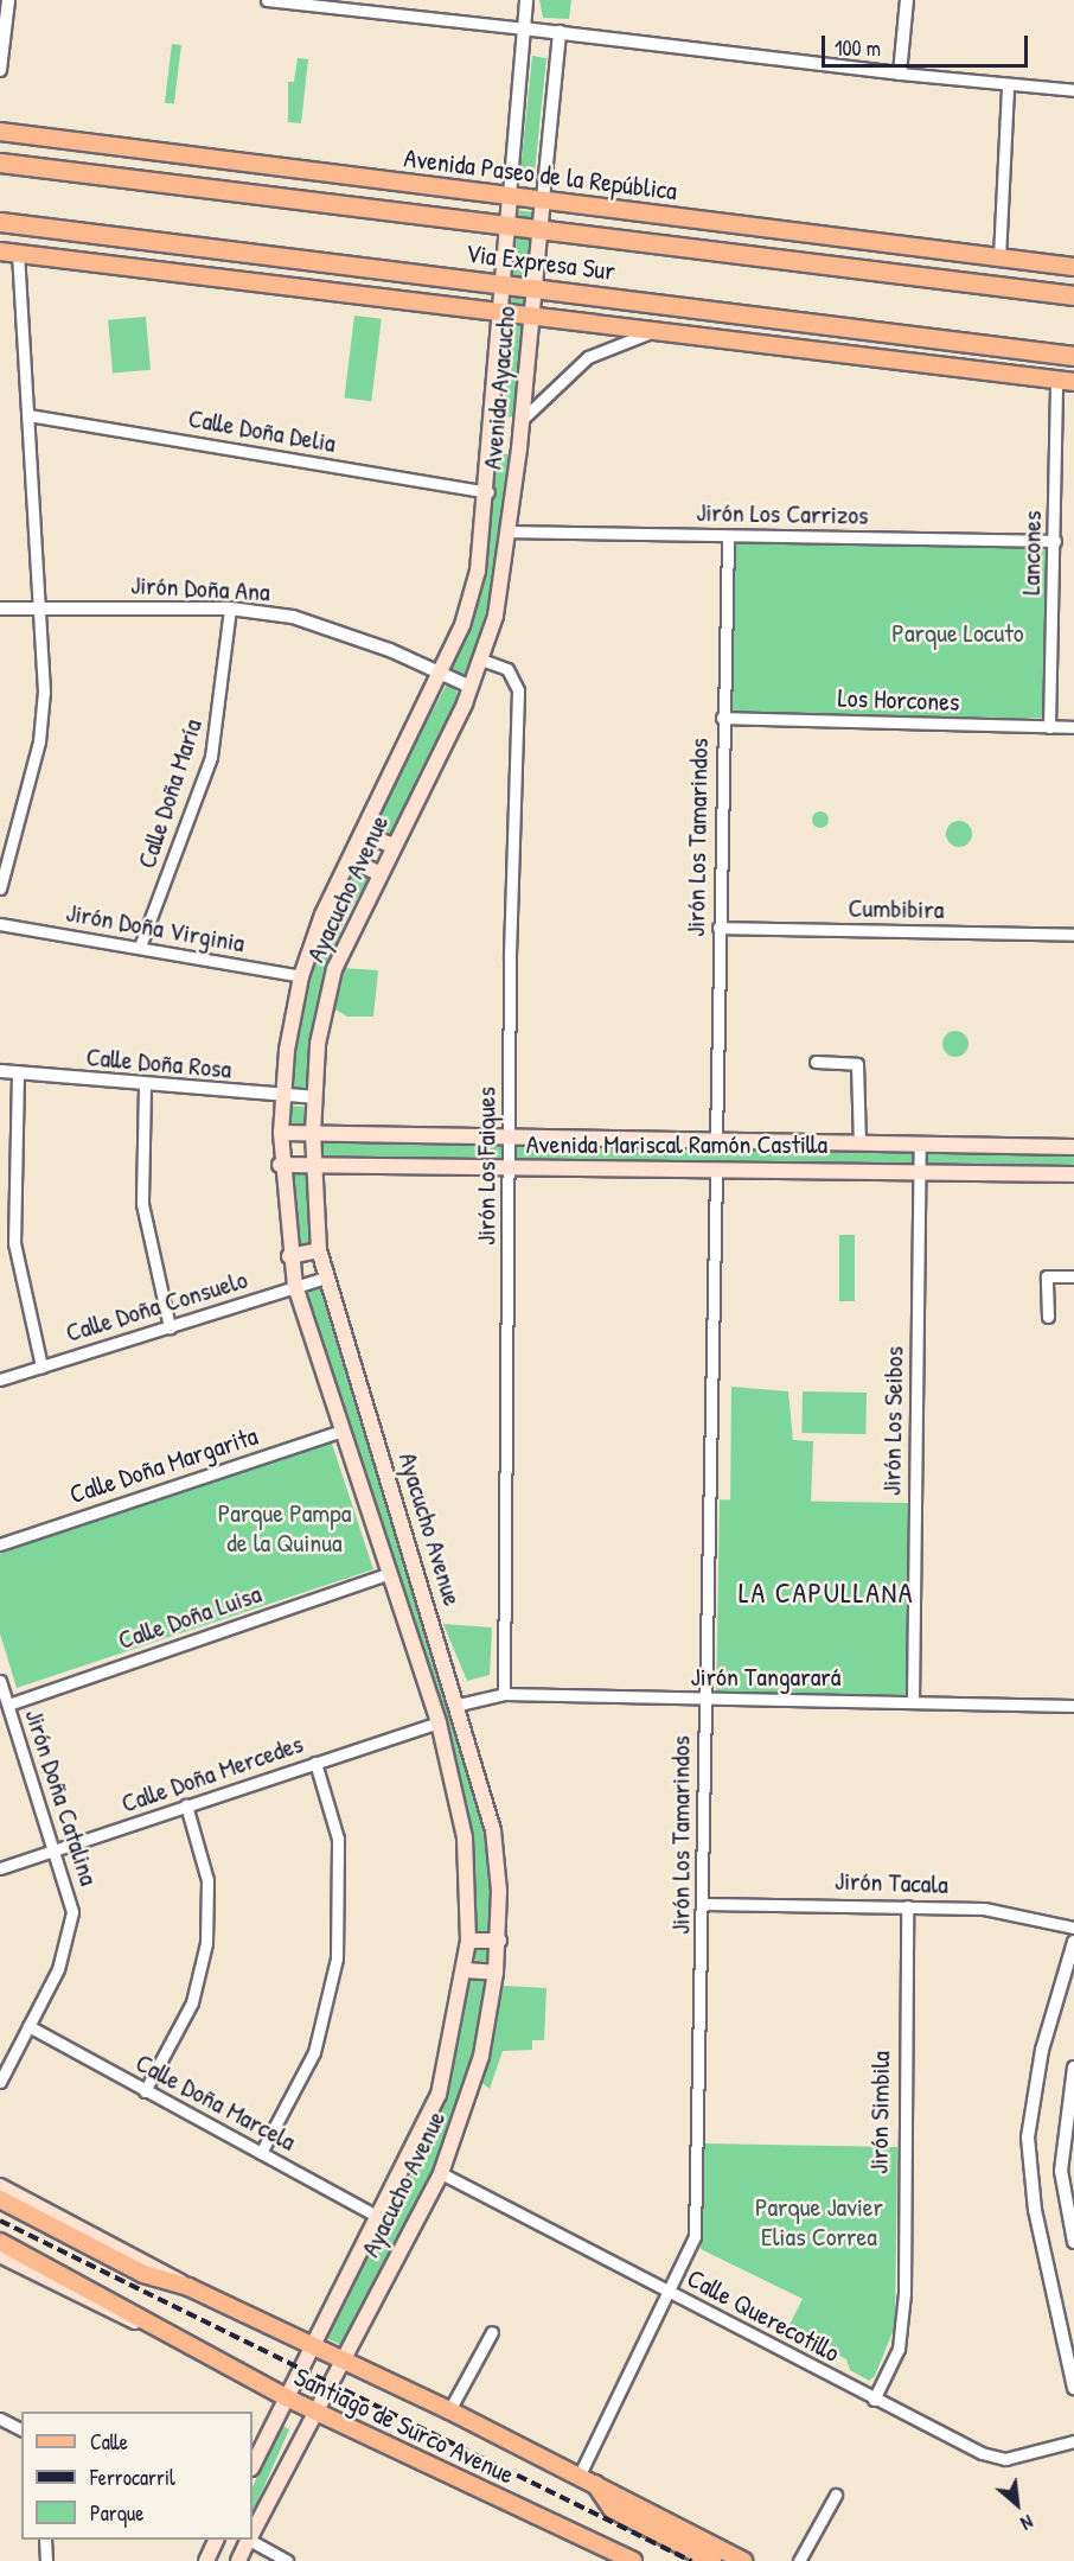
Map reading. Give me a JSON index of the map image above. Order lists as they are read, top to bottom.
{
  "streets": {
    "highway": ["Via Expresa Sur"],
    "main road": [
      "Avenida Paseo de la República",
      "Avenida Ayacucho",
      "Ayacucho Avenue",
      "Avenida Mariscal Ramón Castilla",
      "Santiago de Surco Avenue"
    ],
    "street": [
      "Calle Doña Delia",
      "Jirón Los Carrizos",
      "Lancones",
      "Jirón Doña Ana",
      "Los Horcones",
      "Calle Doña María",
      "Jirón Los Tamarindos",
      "Cumbibira",
      "Jirón Doña Virginia",
      "Calle Doña Rosa",
      "Jirón Los Faiques",
      "Calle Doña Consuelo",
      "Jirón Los Seibos",
      "Calle Doña Margarita",
      "Calle Doña Luisa",
      "Jirón Tangarará",
      "Calle Doña Mercedes",
      "Jirón Doña Catalina",
      "Jirón Tacala",
      "Calle Doña Marcela",
      "Jirón Simbila",
      "Calle Querecotillo"
    ]
  },
  "crossings": [
    ["Avenida Paseo de la República", "Avenida Ayacucho"],
    ["Avenida Paseo de la República", "Ayacucho Avenue"],
    ["Via Expresa Sur", "Avenida Ayacucho"],
    ["Via Expresa Sur", "Ayacucho Avenue"],
    ["Avenida Ayacucho", "Jirón Los Carrizos"],
    ["Avenida Ayacucho", "Ayacucho Avenue"],
    ["Avenida Ayacucho", "Jirón Los Faiques"],
    ["Calle Doña Delia", "Ayacucho Avenue"],
    ["Jirón Los Carrizos", "Lancones"],
    ["Jirón Los Carrizos", "Jirón Los Tamarindos"],
    ["Lancones", "Los Horcones"],
    ["Jirón Doña Ana", "Calle Doña María"],
    ["Jirón Doña Ana", "Ayacucho Avenue"],
    ["Los Horcones", "Jirón Los Tamarindos"],
    ["Calle Doña María", "Jirón Doña Virginia"],
    ["Jirón Los Tamarindos", "Cumbibira"],
    ["Jirón Los Tamarindos", "Avenida Mariscal Ramón Castilla"],
    ["Jirón Los Tamarindos", "Jirón Tangarará"],
    ["Jirón Los Tamarindos", "Jirón Tacala"],
    ["Jirón Los Tamarindos", "Calle Querecotillo"],
    ["Jirón Los Tamarindos", "Santiago de Surco Avenue"],
    ["Ayacucho Avenue", "Jirón Doña Virginia"],
    ["Ayacucho Avenue", "Calle Doña Rosa"],
    ["Ayacucho Avenue", "Avenida Mariscal Ramón Castilla"],
    ["Ayacucho Avenue", "Jirón Los Faiques"],
    ["Ayacucho Avenue", "Calle Doña Consuelo"],
    ["Ayacucho Avenue", "Calle Doña Margarita"],
    ["Ayacucho Avenue", "Calle Doña Luisa"],
    ["Ayacucho Avenue", "Jirón Tangarará"],
    ["Ayacucho Avenue", "Calle Doña Mercedes"],
    ["Ayacucho Avenue", "Calle Doña Marcela"],
    ["Ayacucho Avenue", "Calle Querecotillo"],
    ["Ayacucho Avenue", "Santiago de Surco Avenue"],
    ["Avenida Mariscal Ramón Castilla", "Jirón Los Faiques"],
    ["Avenida Mariscal Ramón Castilla", "Jirón Los Seibos"],
    ["Jirón Los Faiques", "Jirón Tangarará"],
    ["Jirón Los Seibos", "Jirón Tangarará"],
    ["Calle Doña Luisa", "Jirón Doña Catalina"],
    ["Calle Doña Mercedes", "Jirón Doña Catalina"],
    ["Jirón Doña Catalina", "Calle Doña Marcela"],
    ["Jirón Tacala", "Jirón Simbila"],
    ["Jirón Simbila", "Calle Querecotillo"]
  ],
  "districts": ["LA CAPULLANA"],
  "parks": ["Parque Locuto", "Parque Pampa de la Quinua", "Parque Javier Elias Correa"],
  "legend": ["Calle", "Ferrocarril", "Parque"],
  "scale_bar": "100 m",
  "north": "bottom right"
}
